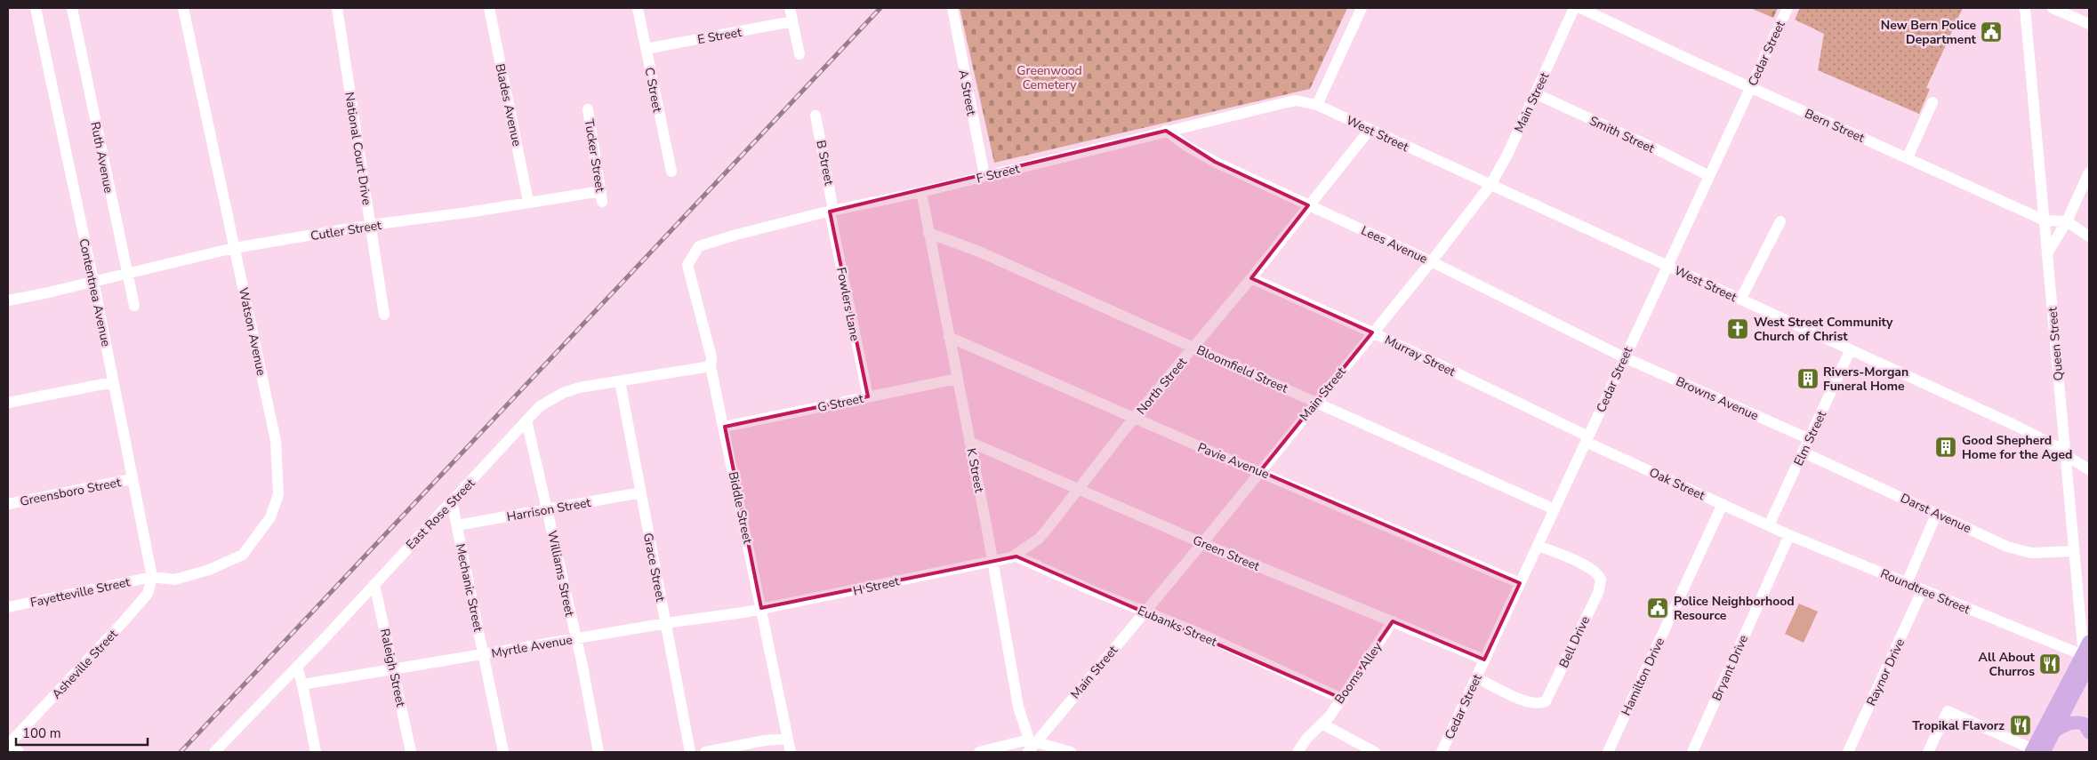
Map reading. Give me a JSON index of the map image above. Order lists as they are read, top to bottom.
{
  "streets": {
    "street": [
      "E Street",
      "Cedar Street",
      "C Street",
      "A Street",
      "Main Street",
      "Blades Avenue",
      "Bern Street",
      "West Street",
      "Smith Street",
      "National Court Drive",
      "Tucker Street",
      "Ruth Avenue",
      "B Street",
      "F Street",
      "Cutler Street",
      "Lees Avenue",
      "Contentnea Avenue",
      "Fowlers Lane",
      "Watson Avenue",
      "Queen Street",
      "Murray Street",
      "Bloomfield Street",
      "North Street",
      "Browns Avenue",
      "G Street",
      "Elm Street",
      "Pavie Avenue",
      "K Street",
      "Oak Street",
      "Greensboro Street",
      "Biddle Street",
      "Harrison Street",
      "Darst Avenue",
      "East Rose Street",
      "Green Street",
      "Grace Street",
      "Williams Street",
      "H Street",
      "Mechanic Street",
      "Roundtree Street",
      "Fayetteville Street",
      "Eubanks Street",
      "Bell Drive",
      "Myrtle Avenue",
      "Asheville Street",
      "Raleigh Street",
      "Bryant Drive",
      "Raynor Drive",
      "Booms Alley",
      "Hamilton Drive"
    ]
  },
  "crossings": [
    ["E Street", "C Street"],
    ["Cedar Street", "Bern Street"],
    ["Cedar Street", "West Street"],
    ["Cedar Street", "Smith Street"],
    ["Cedar Street", "Lees Avenue"],
    ["Cedar Street", "Murray Street"],
    ["Cedar Street", "Bloomfield Street"],
    ["Cedar Street", "Browns Avenue"],
    ["Cedar Street", "Pavie Avenue"],
    ["Cedar Street", "Oak Street"],
    ["Cedar Street", "Green Street"],
    ["Cedar Street", "Bell Drive"],
    ["A Street", "F Street"],
    ["Main Street", "West Street"],
    ["Main Street", "Smith Street"],
    ["Main Street", "Lees Avenue"],
    ["Main Street", "Murray Street"],
    ["Main Street", "Bloomfield Street"],
    ["Main Street", "Pavie Avenue"],
    ["Main Street", "K Street"],
    ["Main Street", "Green Street"],
    ["Main Street", "Eubanks Street"],
    ["Blades Avenue", "Cutler Street"],
    ["Bern Street", "Queen Street"],
    ["West Street", "F Street"],
    ["West Street", "Queen Street"],
    ["West Street", "North Street"],
    ["West Street", "Elm Street"],
    ["National Court Drive", "Cutler Street"],
    ["Tucker Street", "Cutler Street"],
    ["Ruth Avenue", "Cutler Street"],
    ["B Street", "F Street"],
    ["B Street", "Fowlers Lane"],
    ["F Street", "Lees Avenue"],
    ["F Street", "Fowlers Lane"],
    ["F Street", "K Street"],
    ["F Street", "Biddle Street"],
    ["Cutler Street", "Contentnea Avenue"],
    ["Cutler Street", "Watson Avenue"],
    ["Lees Avenue", "North Street"],
    ["Lees Avenue", "Browns Avenue"],
    ["Contentnea Avenue", "Watson Avenue"],
    ["Contentnea Avenue", "Greensboro Street"],
    ["Contentnea Avenue", "Fayetteville Street"],
    ["Contentnea Avenue", "Asheville Street"],
    ["Fowlers Lane", "G Street"],
    ["Watson Avenue", "Fayetteville Street"],
    ["Watson Avenue", "Asheville Street"],
    ["Queen Street", "Darst Avenue"],
    ["Queen Street", "Roundtree Street"],
    ["Murray Street", "North Street"],
    ["Murray Street", "Oak Street"],
    ["Bloomfield Street", "North Street"],
    ["Bloomfield Street", "K Street"],
    ["North Street", "Pavie Avenue"],
    ["North Street", "K Street"],
    ["North Street", "Green Street"],
    ["North Street", "H Street"],
    ["North Street", "Eubanks Street"],
    ["Browns Avenue", "Elm Street"],
    ["G Street", "K Street"],
    ["G Street", "Biddle Street"],
    ["Elm Street", "Oak Street"],
    ["Elm Street", "Darst Avenue"],
    ["Elm Street", "Roundtree Street"],
    ["Pavie Avenue", "K Street"],
    ["K Street", "Green Street"],
    ["K Street", "H Street"],
    ["Oak Street", "Roundtree Street"],
    ["Oak Street", "Hamilton Drive"],
    ["Biddle Street", "East Rose Street"],
    ["Biddle Street", "H Street"],
    ["Biddle Street", "Myrtle Avenue"],
    ["Harrison Street", "Grace Street"],
    ["Harrison Street", "Williams Street"],
    ["Harrison Street", "Mechanic Street"],
    ["East Rose Street", "Grace Street"],
    ["East Rose Street", "Williams Street"],
    ["East Rose Street", "Mechanic Street"],
    ["East Rose Street", "Raleigh Street"],
    ["Green Street", "Booms Alley"],
    ["Grace Street", "Myrtle Avenue"],
    ["Williams Street", "Myrtle Avenue"],
    ["H Street", "Myrtle Avenue"],
    ["Mechanic Street", "Myrtle Avenue"],
    ["Roundtree Street", "Bryant Drive"],
    ["Roundtree Street", "Raynor Drive"],
    ["Fayetteville Street", "Asheville Street"],
    ["Eubanks Street", "Booms Alley"],
    ["Myrtle Avenue", "Raleigh Street"]
  ],
  "parks": ["Greenwood Cemetery"],
  "places": {
    "public building": ["New Bern Police Department", "Police Neighborhood Resource"],
    "church": ["West Street Community Church of Christ"],
    "building": ["Rivers-Morgan Funeral Home", "Good Shepherd Home for the Aged"],
    "restaurant": ["All About Churros", "Tropikal Flavorz"]
  },
  "scale_bar": "100 m"
}
